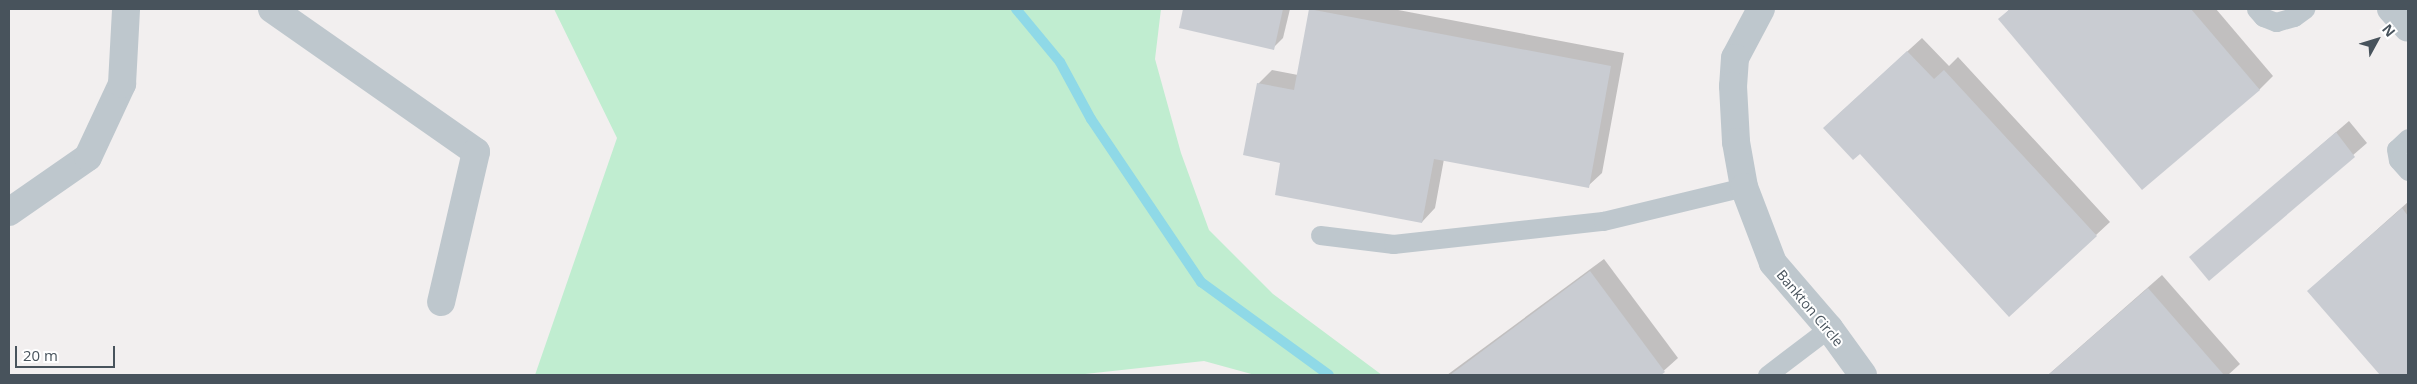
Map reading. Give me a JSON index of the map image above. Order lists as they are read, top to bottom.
{
  "streets": {
    "street": ["Bankton Circle"]
  },
  "scale_bar": "20 m",
  "north": "top right"
}
